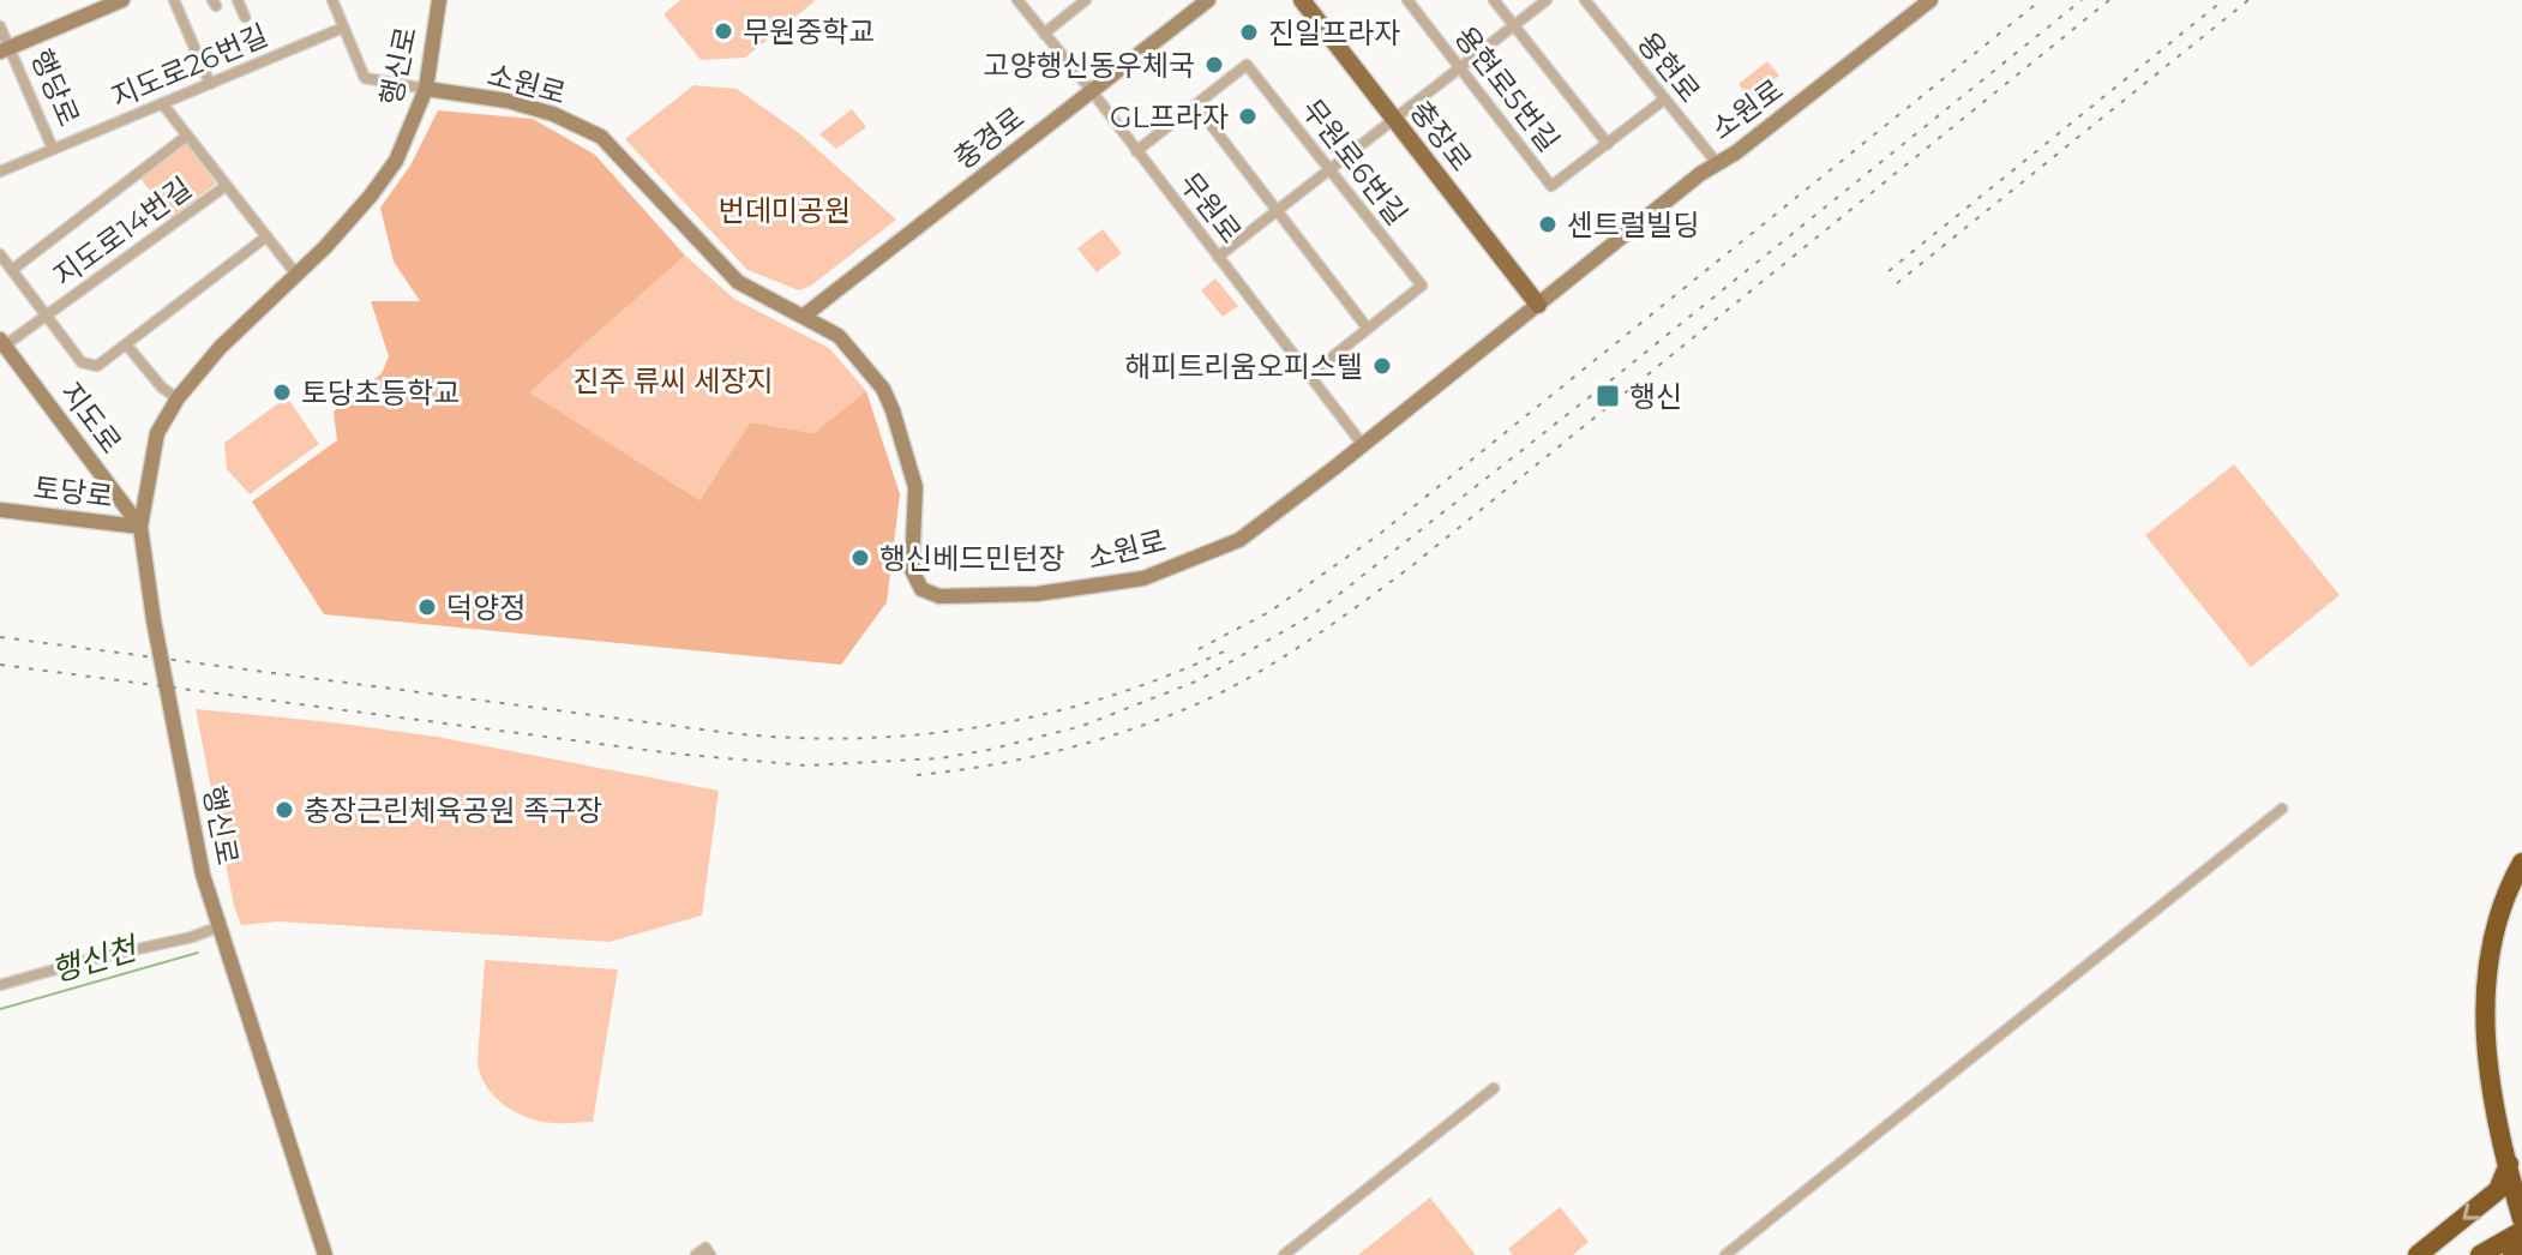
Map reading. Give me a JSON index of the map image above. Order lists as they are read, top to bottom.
{
  "streets": {
    "main road": [
      "행신로",
      "소원로",
      "행당로",
      "충장로",
      "충경로",
      "지도로",
      "토당로"
    ],
    "street": [
      "지도로26번길",
      "용현로",
      "용현로5번길",
      "무원로6번길",
      "무원로",
      "지도로14번길"
    ]
  },
  "crossings": [
    ["지도로26번길", "행당로"],
    ["행신로", "소원로"],
    ["행신로", "지도로"],
    ["행신로", "토당로"],
    ["용현로", "소원로"],
    ["용현로", "용현로5번길"],
    ["소원로", "충장로"],
    ["소원로", "충경로"],
    ["소원로", "무원로"],
    ["충경로", "무원로"],
    ["무원로6번길", "무원로"],
    ["지도로14번길", "지도로"],
    ["지도로", "토당로"]
  ],
  "water": ["행신천"],
  "parks": ["번데미공원", "진주 류씨 세장지"],
  "places": {
    "other": [
      "무원중학교",
      "진일프라자",
      "고양행신동우체국",
      "GL프라자",
      "센트럴빌딩",
      "해피트리움오피스텔",
      "토당초등학교",
      "행신베드민턴장",
      "덕양정",
      "충장근린체육공원 족구장"
    ],
    "transit": ["행신"]
  }
}
